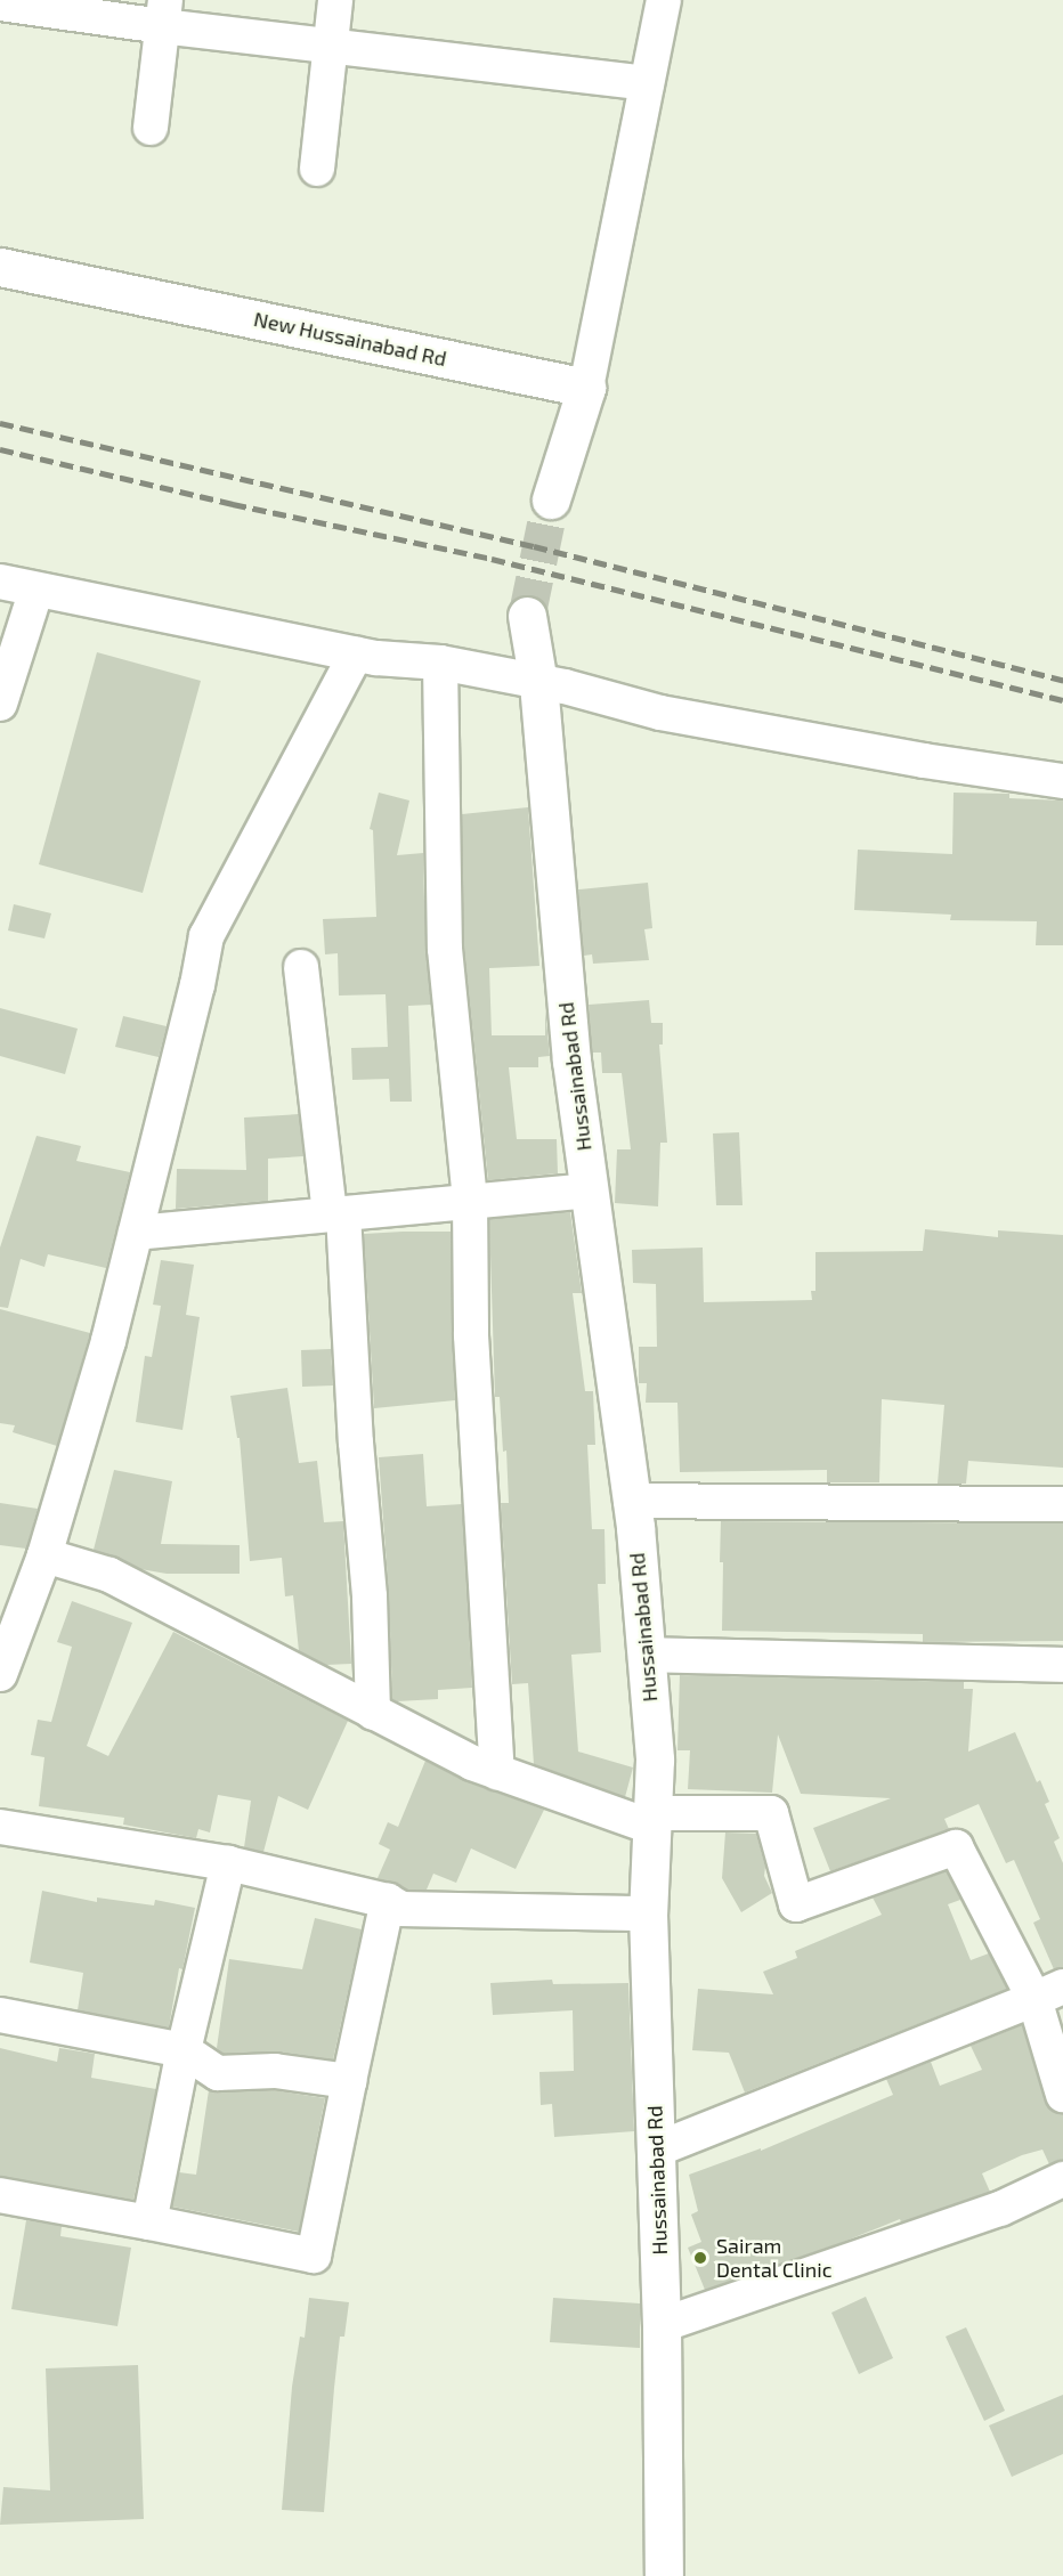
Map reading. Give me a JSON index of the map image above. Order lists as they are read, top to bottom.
{
  "streets": {
    "street": ["New Hussainabad Rd", "Hussainabad Rd"]
  },
  "places": ["Sairam Dental Clinic"]
}
